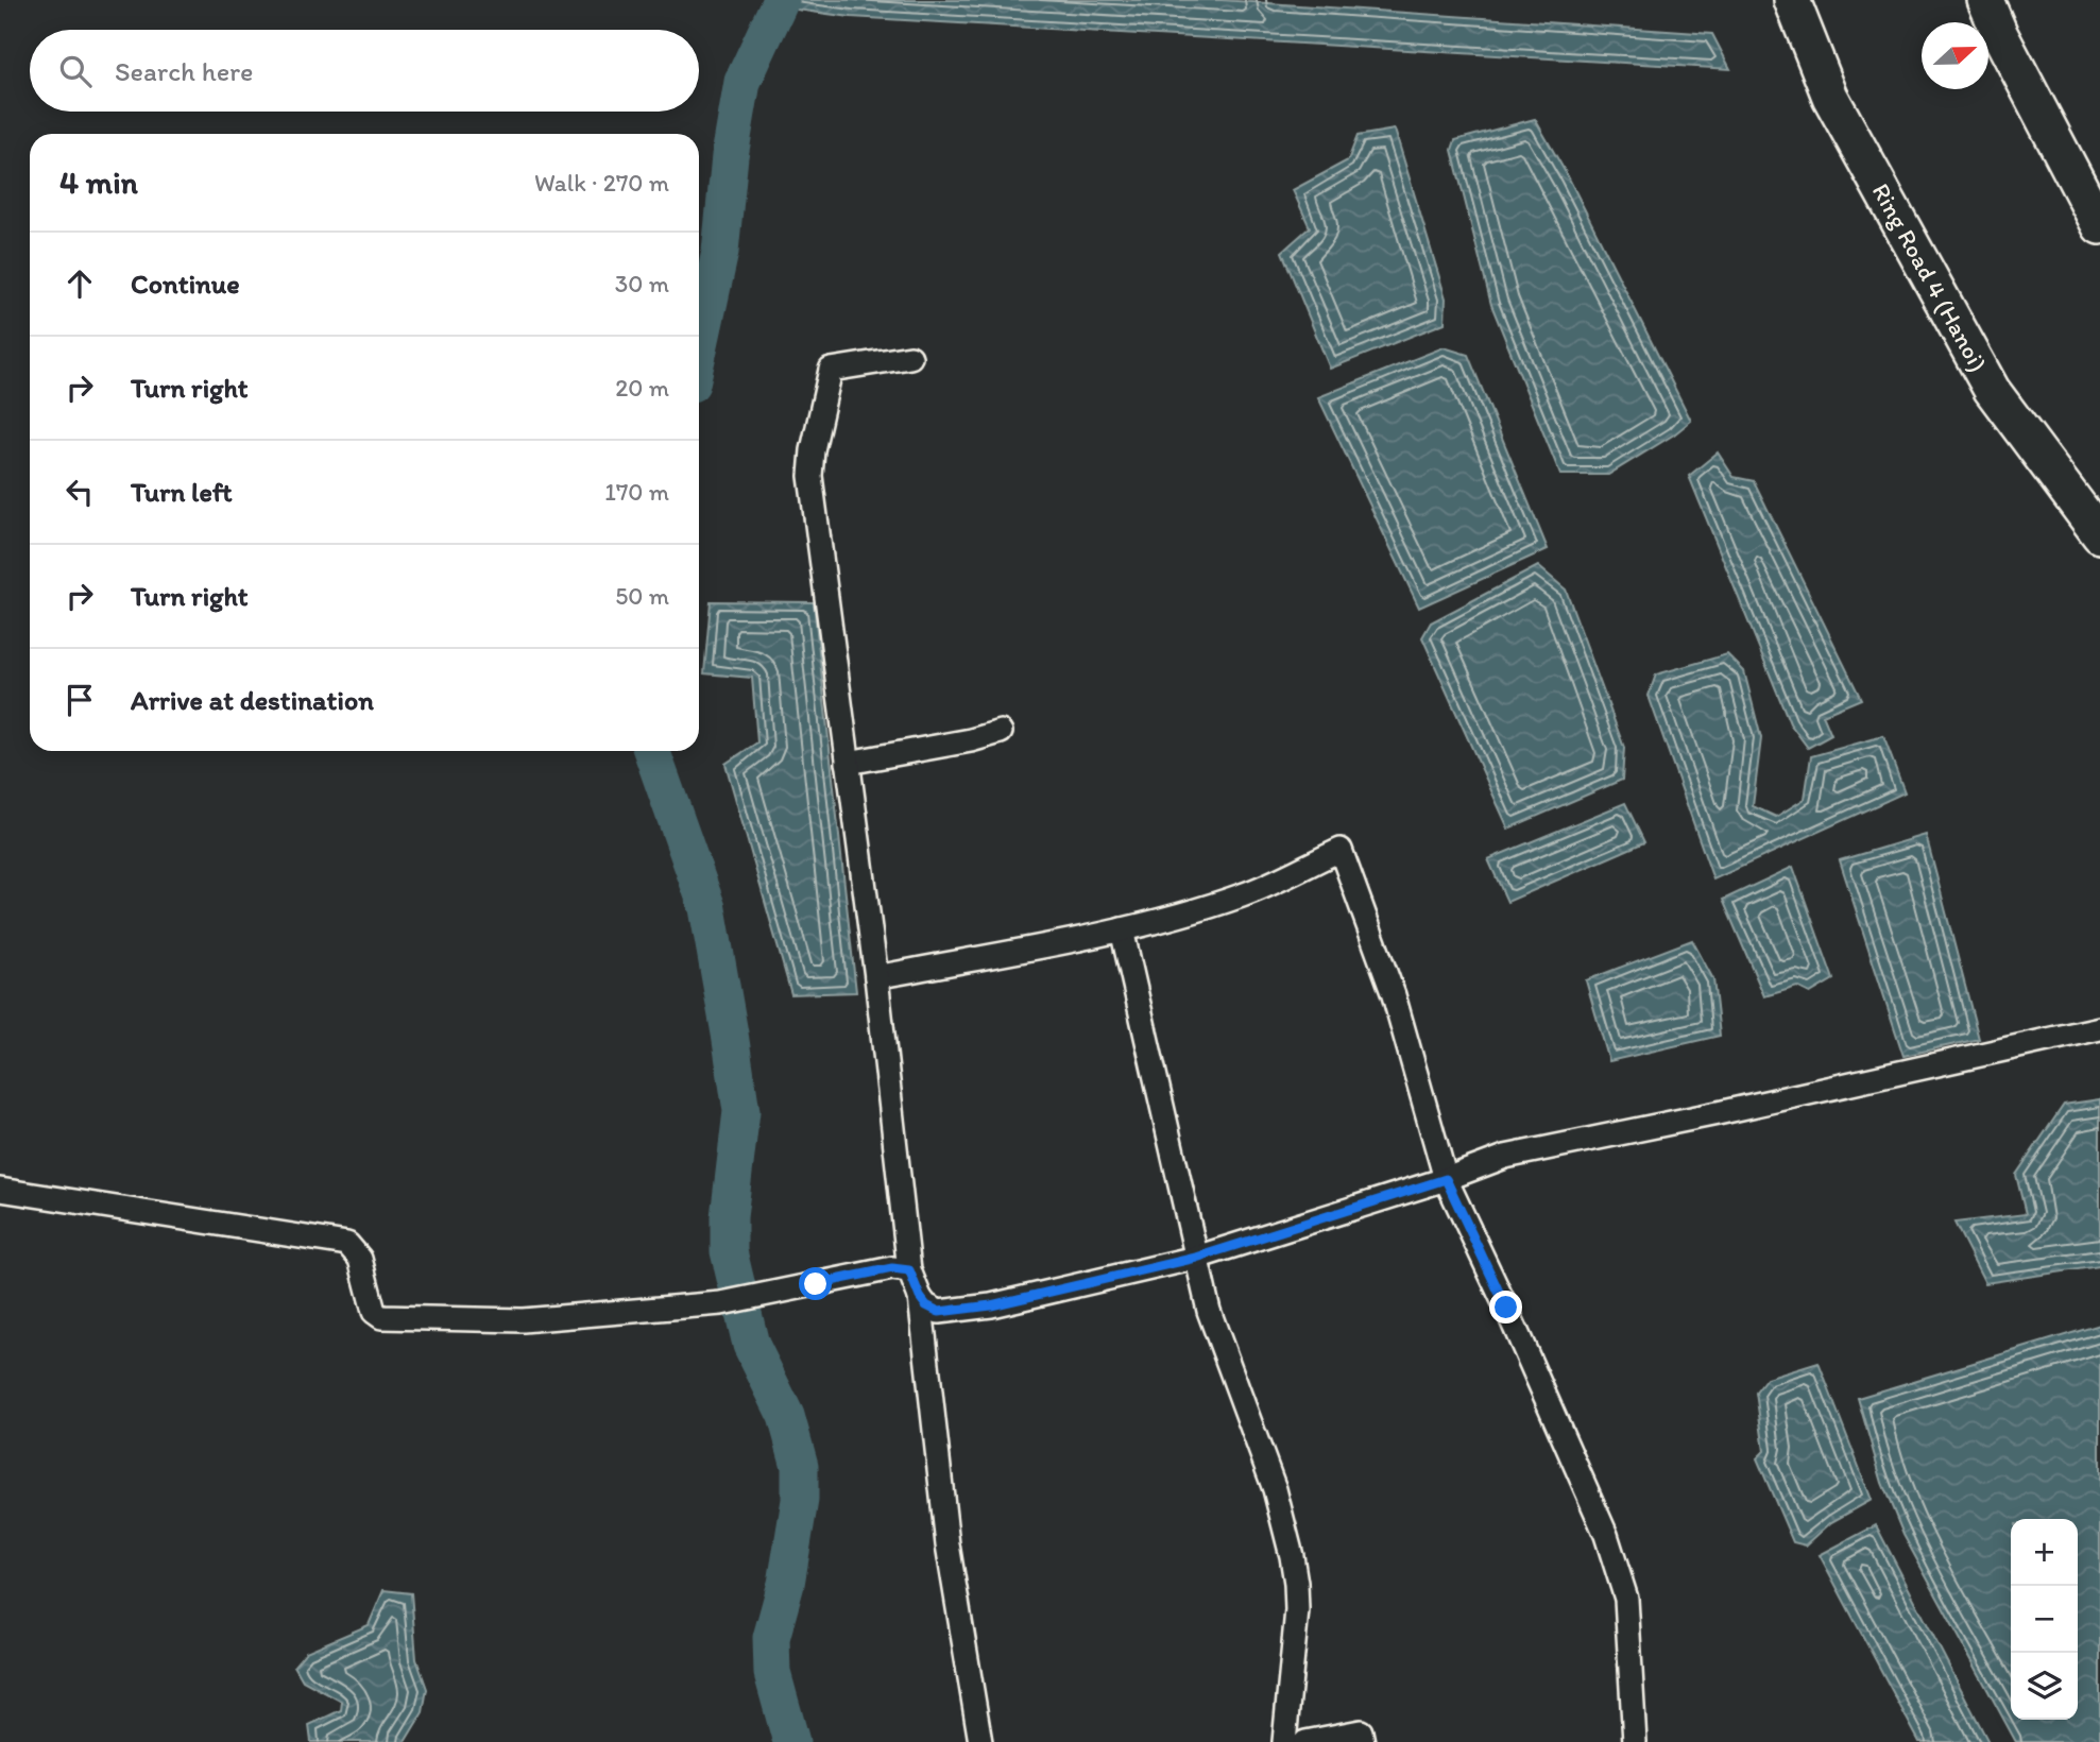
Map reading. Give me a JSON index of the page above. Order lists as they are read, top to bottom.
{
  "streets": {
    "main road": ["Ring Road 4 (Hanoi)"]
  },
  "north": "right",
  "page": {
    "search": "Search here",
    "heading": ["4 min", "Walk · 270 m"],
    "list": [
      ["Continue", "30 m"],
      ["Turn right", "20 m"],
      ["Turn left", "170 m"],
      ["Turn right", "50 m"],
      "Arrive at destination"
    ],
    "map_buttons": ["+", "−"]
  }
}
